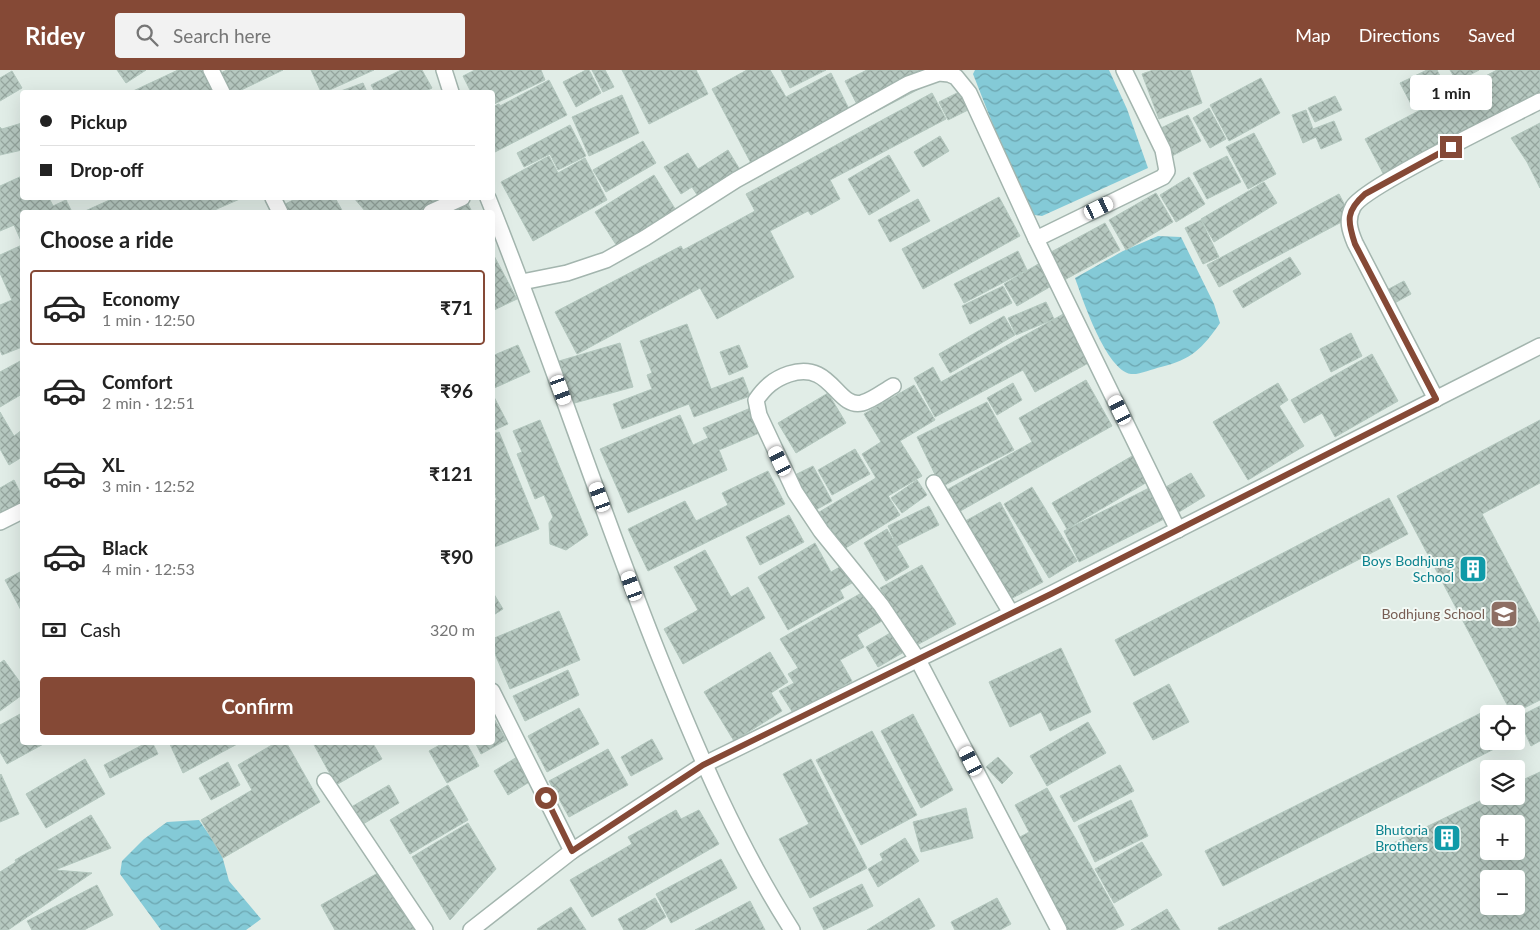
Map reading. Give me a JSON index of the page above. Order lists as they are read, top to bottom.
{
  "places": {
    "building": ["Boys Bodhjung School", "Bhutoria Brothers"],
    "school or university": ["Bodhjung School"]
  },
  "page": {
    "header": "Ridey",
    "search": "Search here",
    "nav": ["Map", "Directions", "Saved"],
    "bubble": "1 min",
    "banner": ["Pickup", "Drop-off"],
    "heading": "Choose a ride",
    "list": [
      {
        "name": "Economy",
        "note": "1 min · 12:50",
        "value": "₹71"
      },
      {
        "name": "Comfort",
        "note": "2 min · 12:51",
        "value": "₹96"
      },
      {
        "name": "XL",
        "note": "3 min · 12:52",
        "value": "₹121"
      },
      {
        "name": "Black",
        "note": "4 min · 12:53",
        "value": "₹90"
      }
    ],
    "pay": ["Cash", "320 m"],
    "buttons": "Confirm",
    "map_buttons": ["+", "−"]
  }
}
